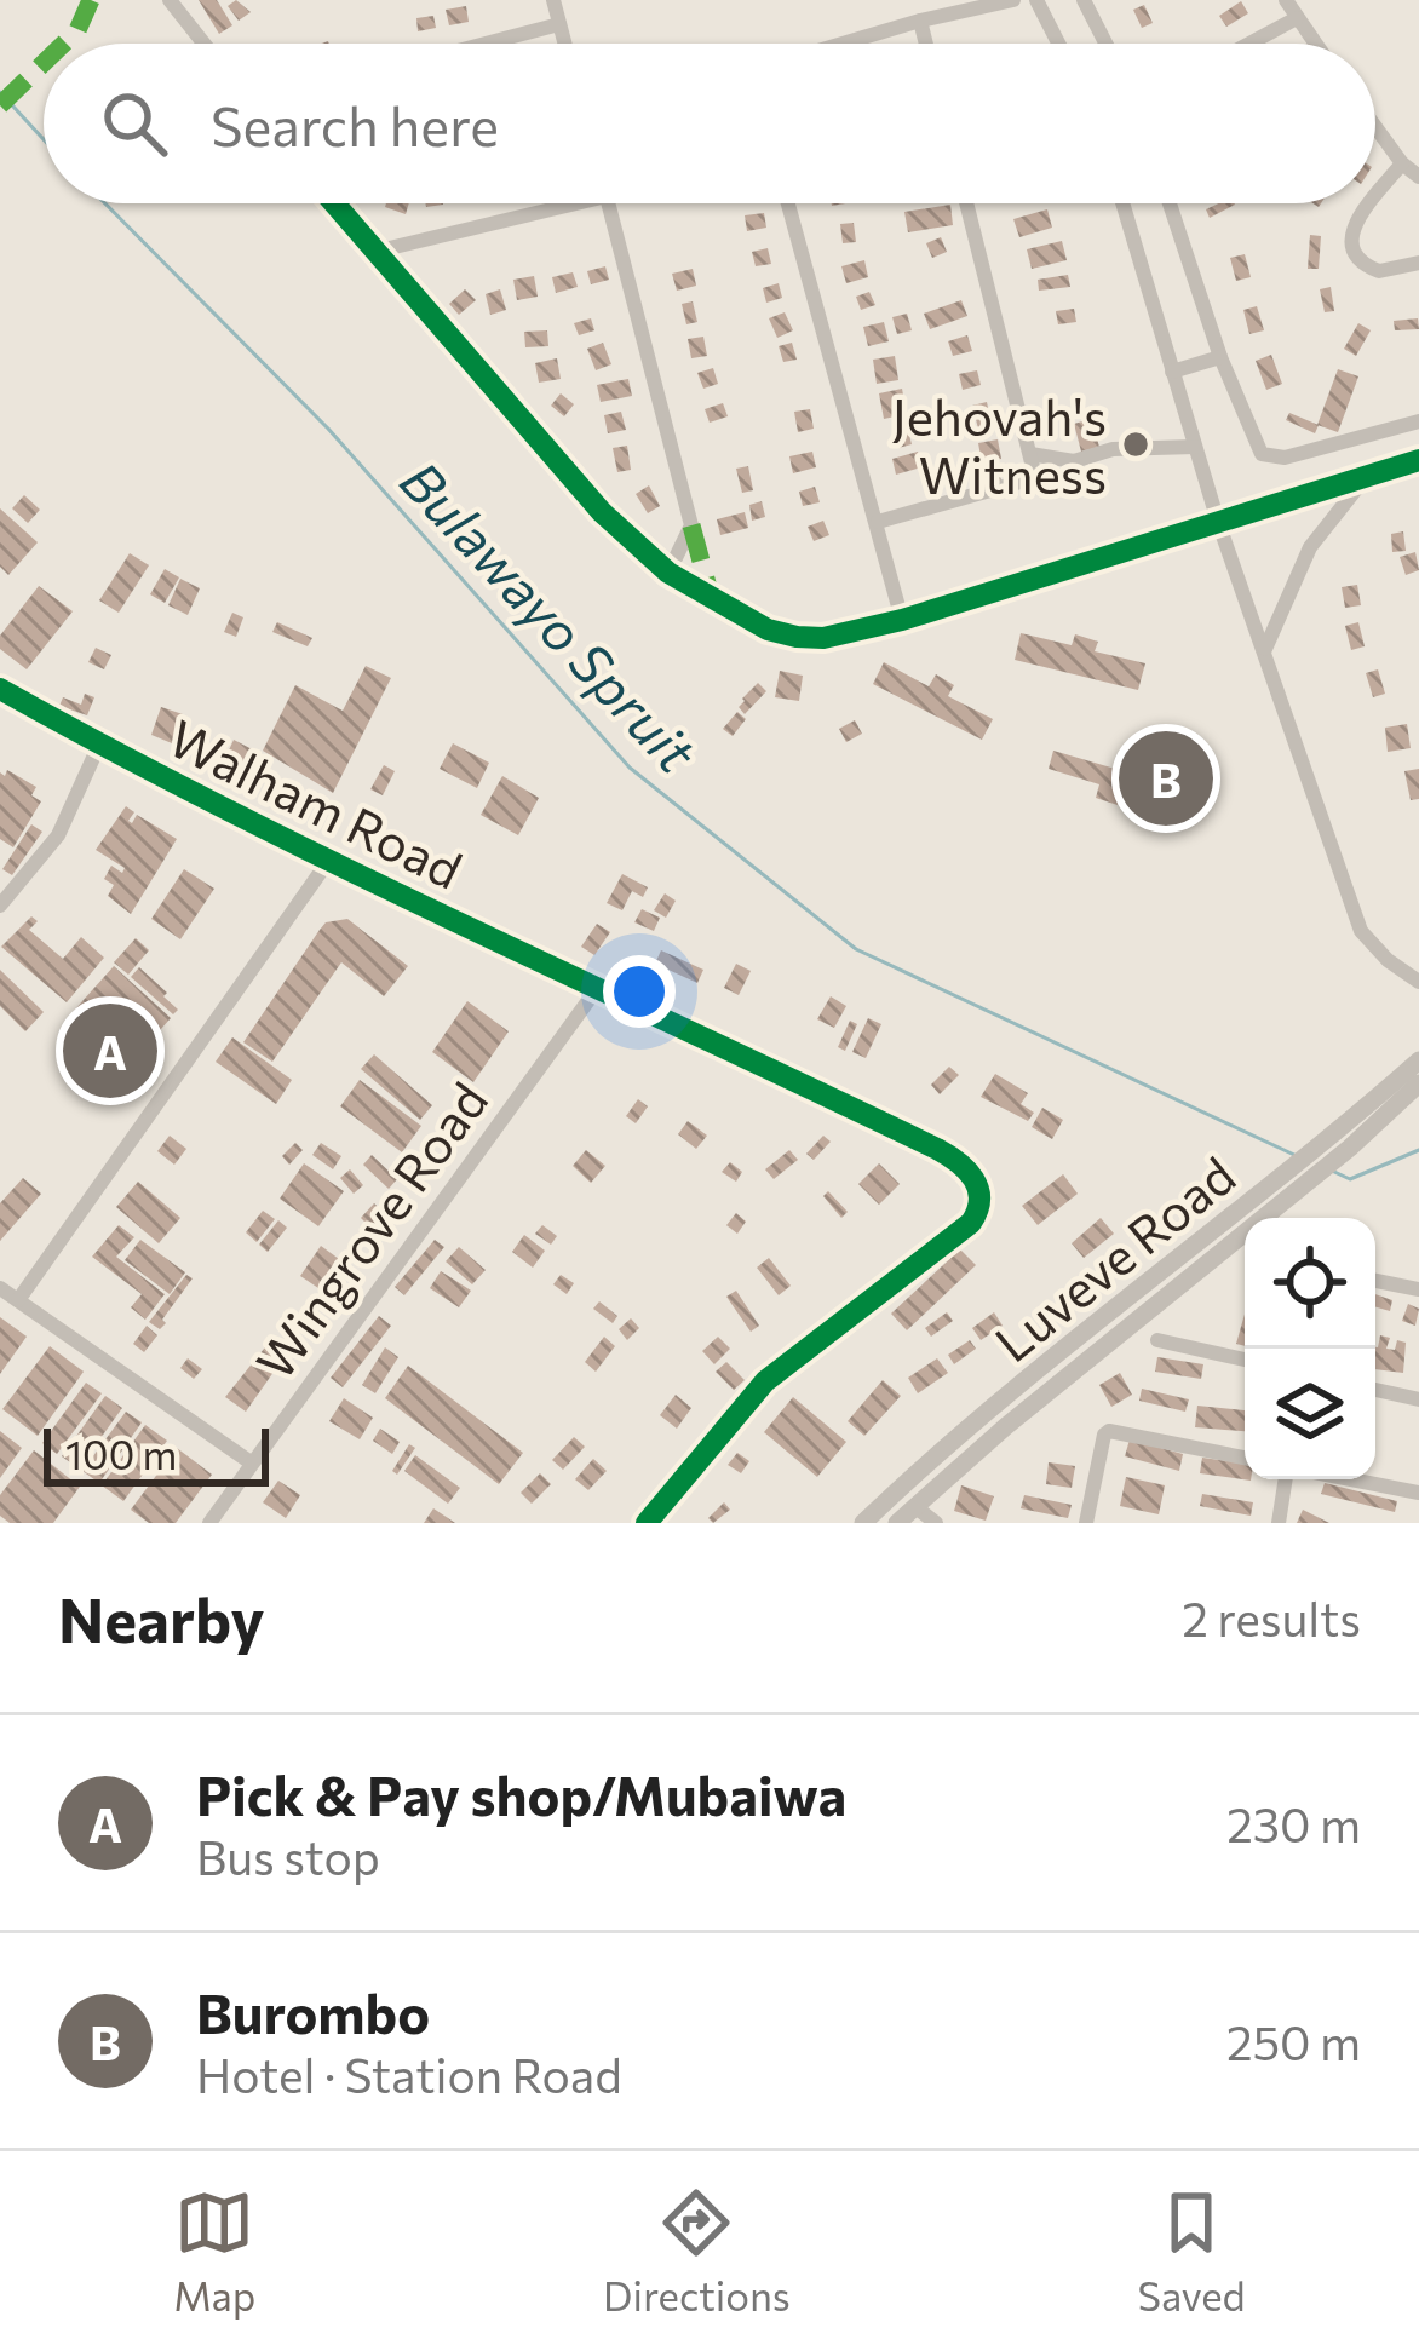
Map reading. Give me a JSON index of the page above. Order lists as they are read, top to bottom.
{
  "streets": {
    "street": ["Walham Road", "Wingrove Road", "Luveve Road"]
  },
  "crossings": [
    ["Walham Road", "Wingrove Road"]
  ],
  "water": ["Bulawayo Spruit"],
  "places": ["Jehovah's Witness"],
  "scale_bar": "100 m",
  "page": {
    "search": "Search here",
    "pins": ["B", "A"],
    "scale": "100 m",
    "heading": ["Nearby", "2 results"],
    "list": [
      {
        "mark": "A",
        "name": "Pick & Pay shop/Mubaiwa",
        "note": "Bus stop",
        "value": "230 m"
      },
      {
        "mark": "B",
        "name": "Burombo",
        "note": "Hotel · Station Road",
        "value": "250 m"
      }
    ],
    "nav": ["Map", "Directions", "Saved"]
  }
}
